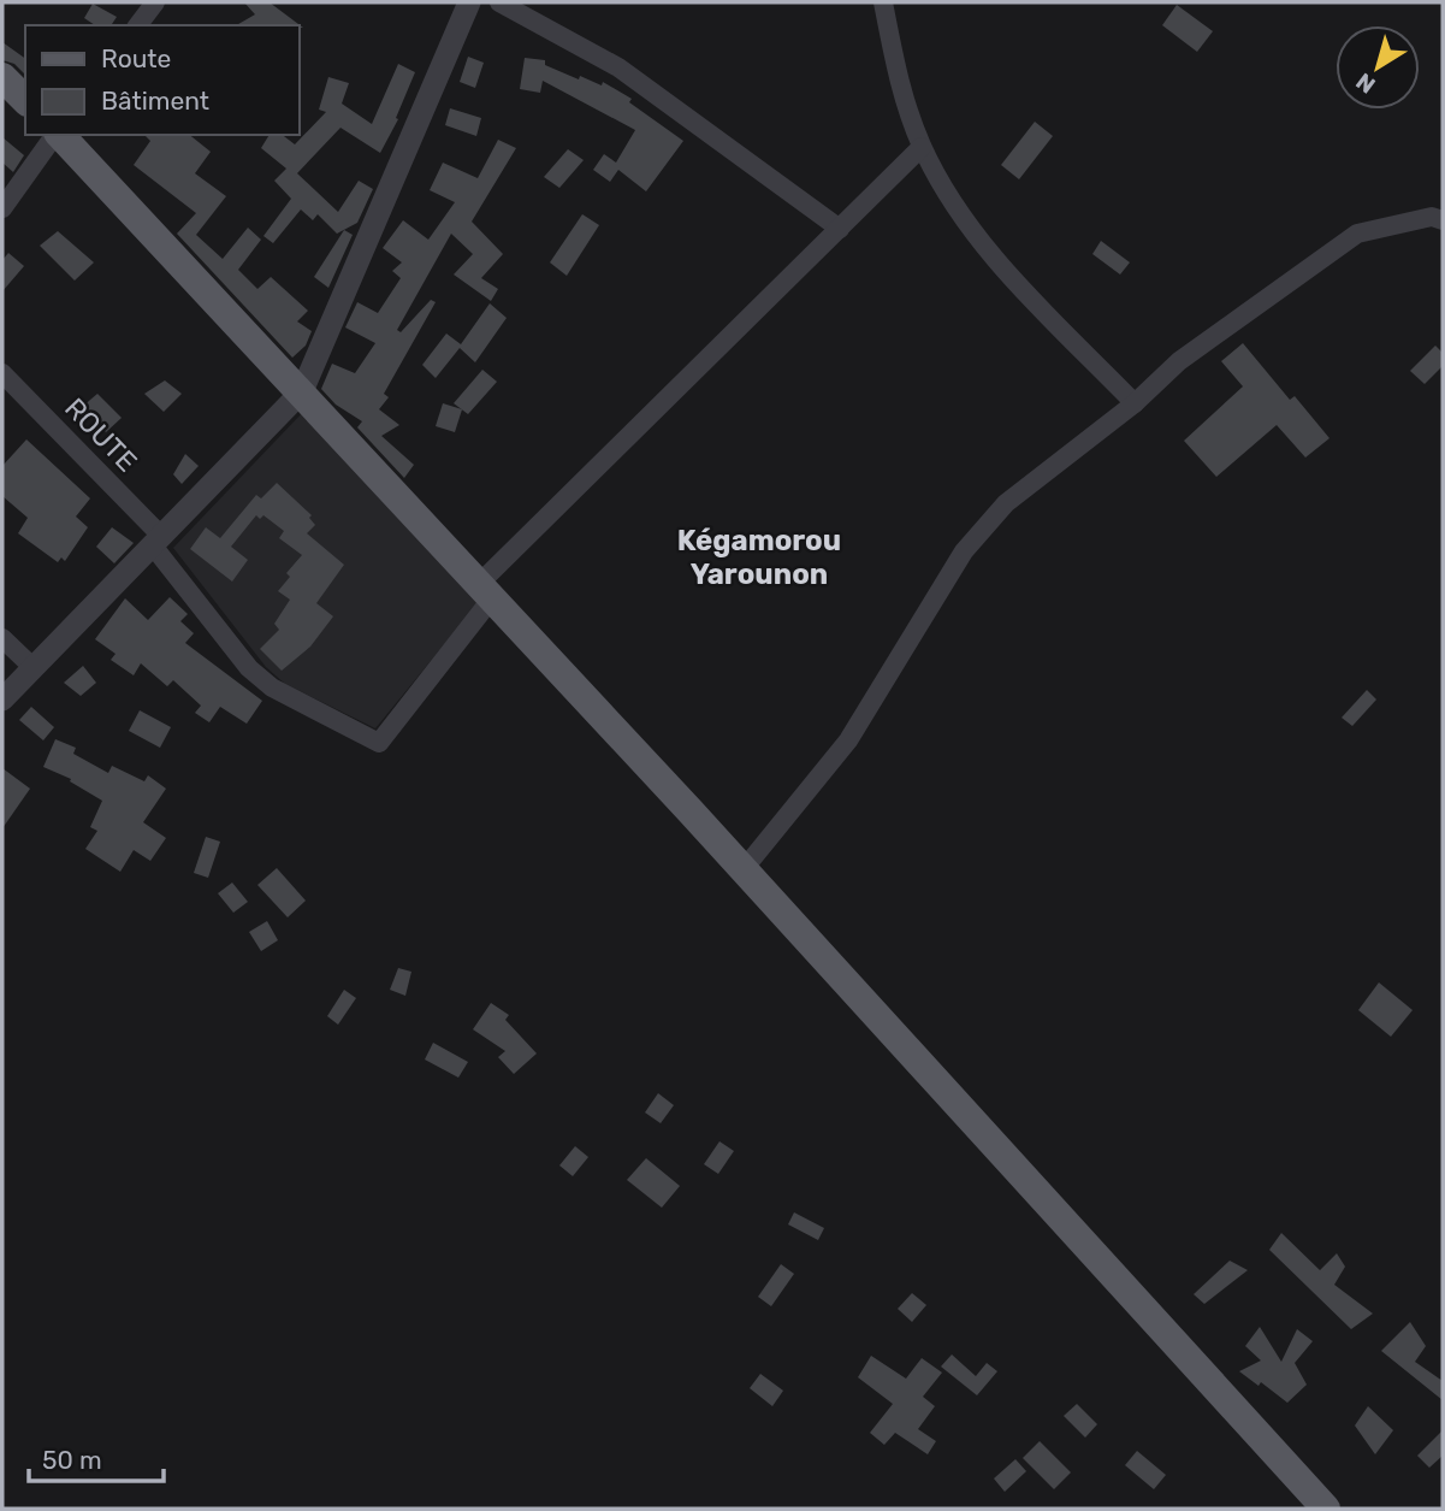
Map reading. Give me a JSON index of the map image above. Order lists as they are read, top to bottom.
{
  "streets": {
    "street": ["ROUTE"]
  },
  "districts": ["Kégamorou Yarounon"],
  "legend": ["Route", "Bâtiment"],
  "scale_bar": "50 m",
  "north": "bottom left"
}
